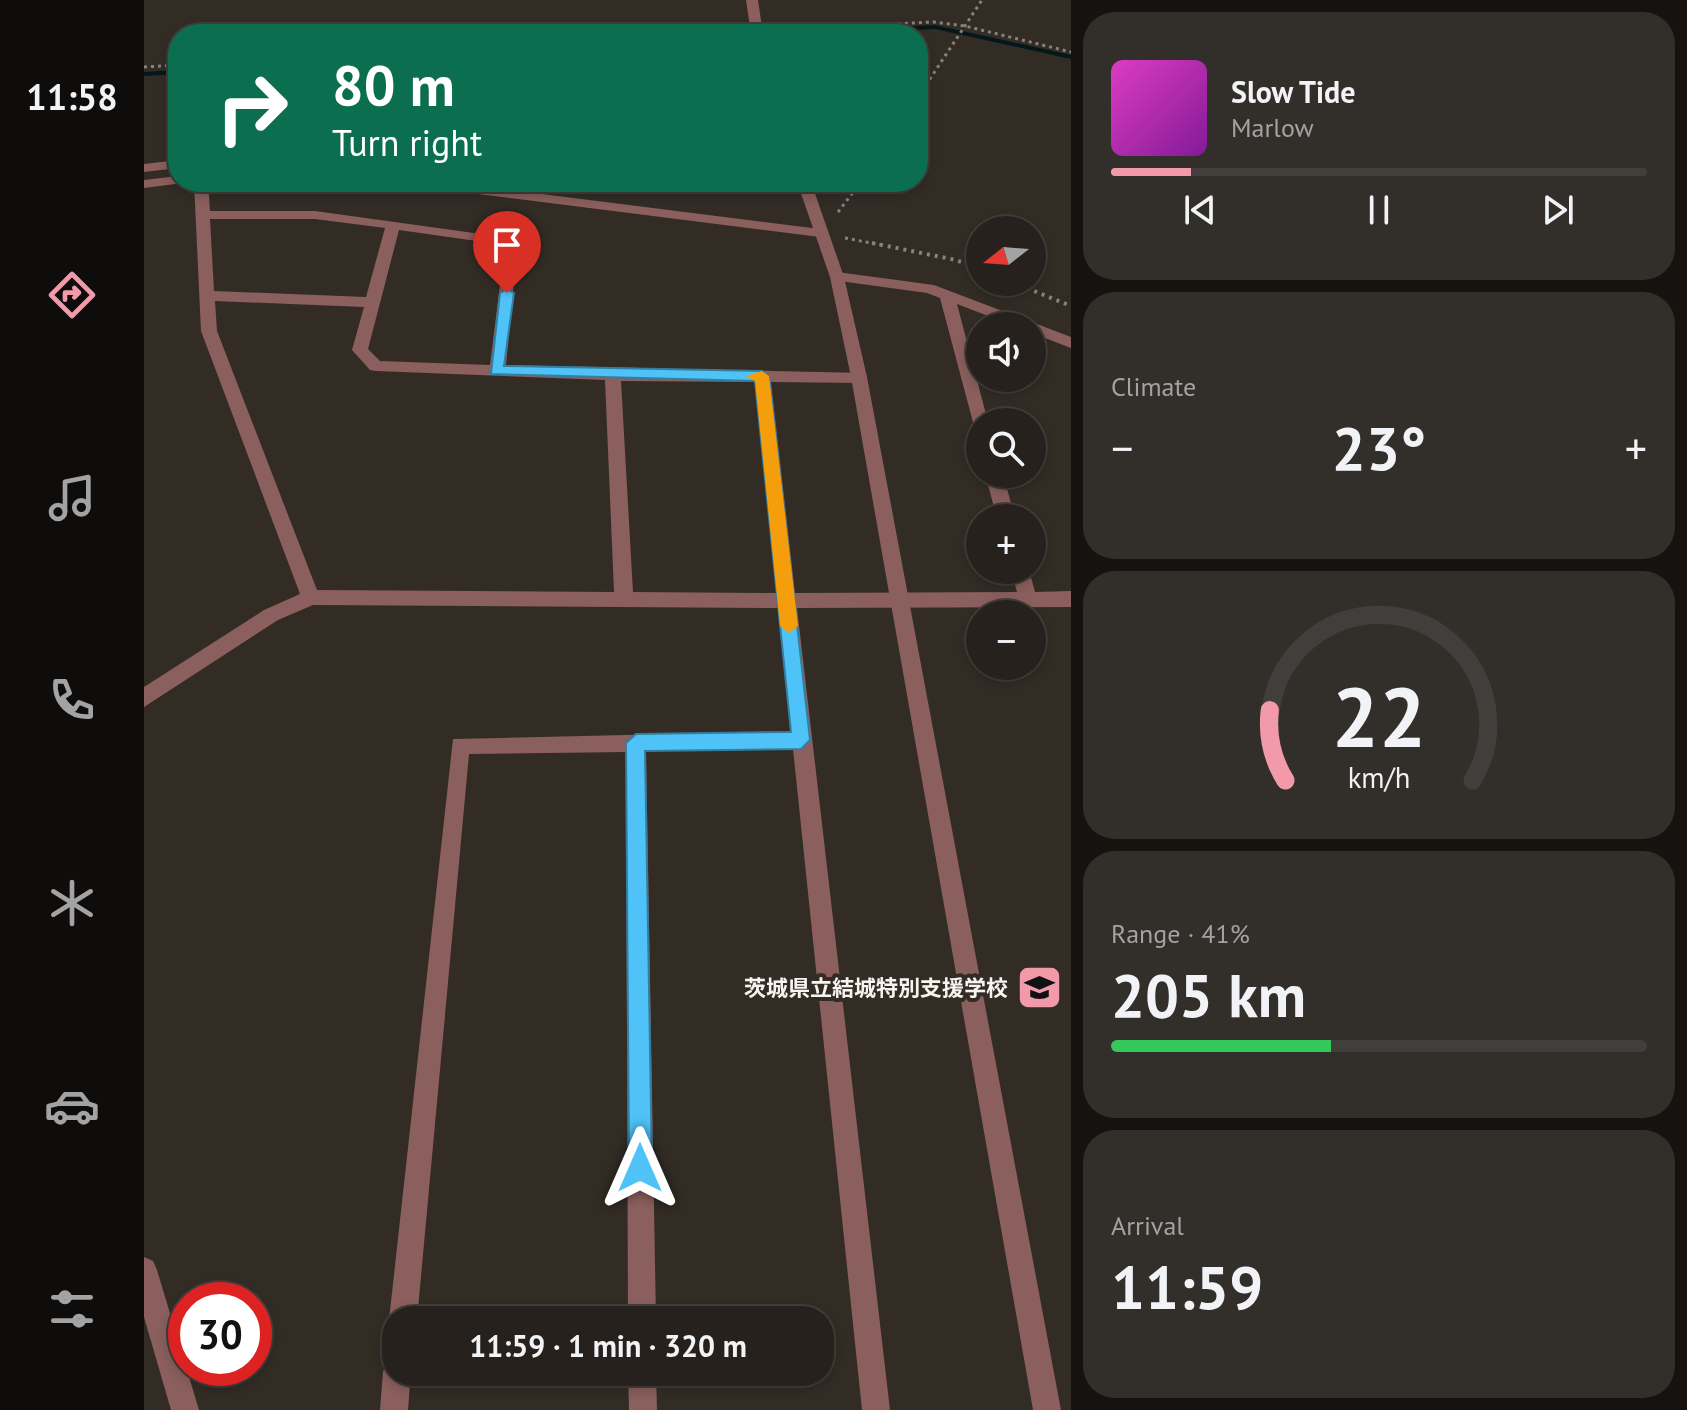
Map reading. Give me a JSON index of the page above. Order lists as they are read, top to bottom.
{
  "places": {
    "school or university": ["茨城県立結城特別支援学校"]
  },
  "north": "left",
  "page": {
    "tabs": "11:58",
    "turn": ["80 m", "Turn right"],
    "song": ["Slow Tide", "Marlow"],
    "map_buttons": ["+", "−"],
    "tile": [
      "Climate",
      ["Range · 41%", "205 km"],
      ["Arrival", "11:59"]
    ],
    "heat": ["−", "23°", "+"],
    "limit": "30",
    "trip": "11:59 · 1 min · 320 m",
    "gauge": ["22", "km/h"]
  }
}
